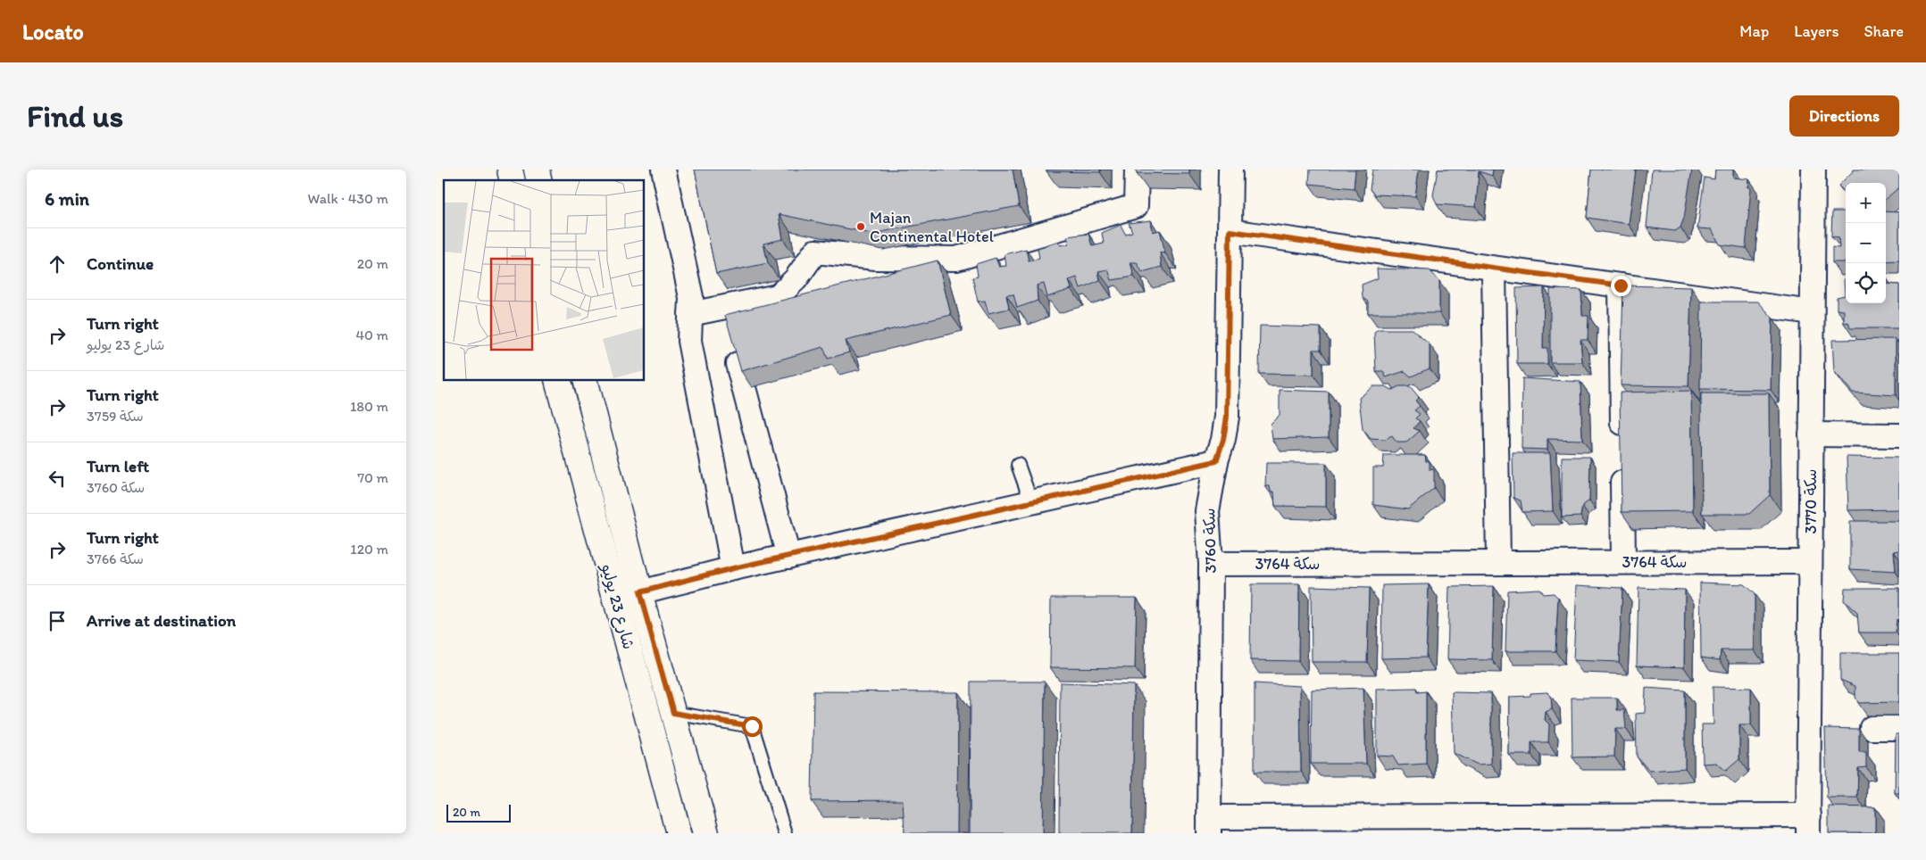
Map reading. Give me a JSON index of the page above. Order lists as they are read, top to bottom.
{
  "streets": {
    "main road": ["شارع 23 يوليو"],
    "street": ["سكة 3770", "سكة 3760", "سكة 3764"]
  },
  "crossings": [
    ["سكة 3770", "سكة 3764"],
    ["سكة 3760", "سكة 3764"]
  ],
  "places": ["Majan Continental Hotel"],
  "scale_bar": "20 m",
  "page": {
    "header": "Locato",
    "nav": ["Map", "Layers", "Share"],
    "buttons": "Directions",
    "title": "Find us",
    "heading": ["6 min", "Walk · 430 m"],
    "map_buttons": ["+", "−"],
    "list": [
      ["Continue", "20 m"],
      ["Turn right", "شارع 23 يوليو", "40 m"],
      ["Turn right", "سكة 3759", "180 m"],
      ["Turn left", "سكة 3760", "70 m"],
      ["Turn right", "سكة 3766", "120 m"],
      "Arrive at destination"
    ],
    "scale": "20 m"
  }
}
